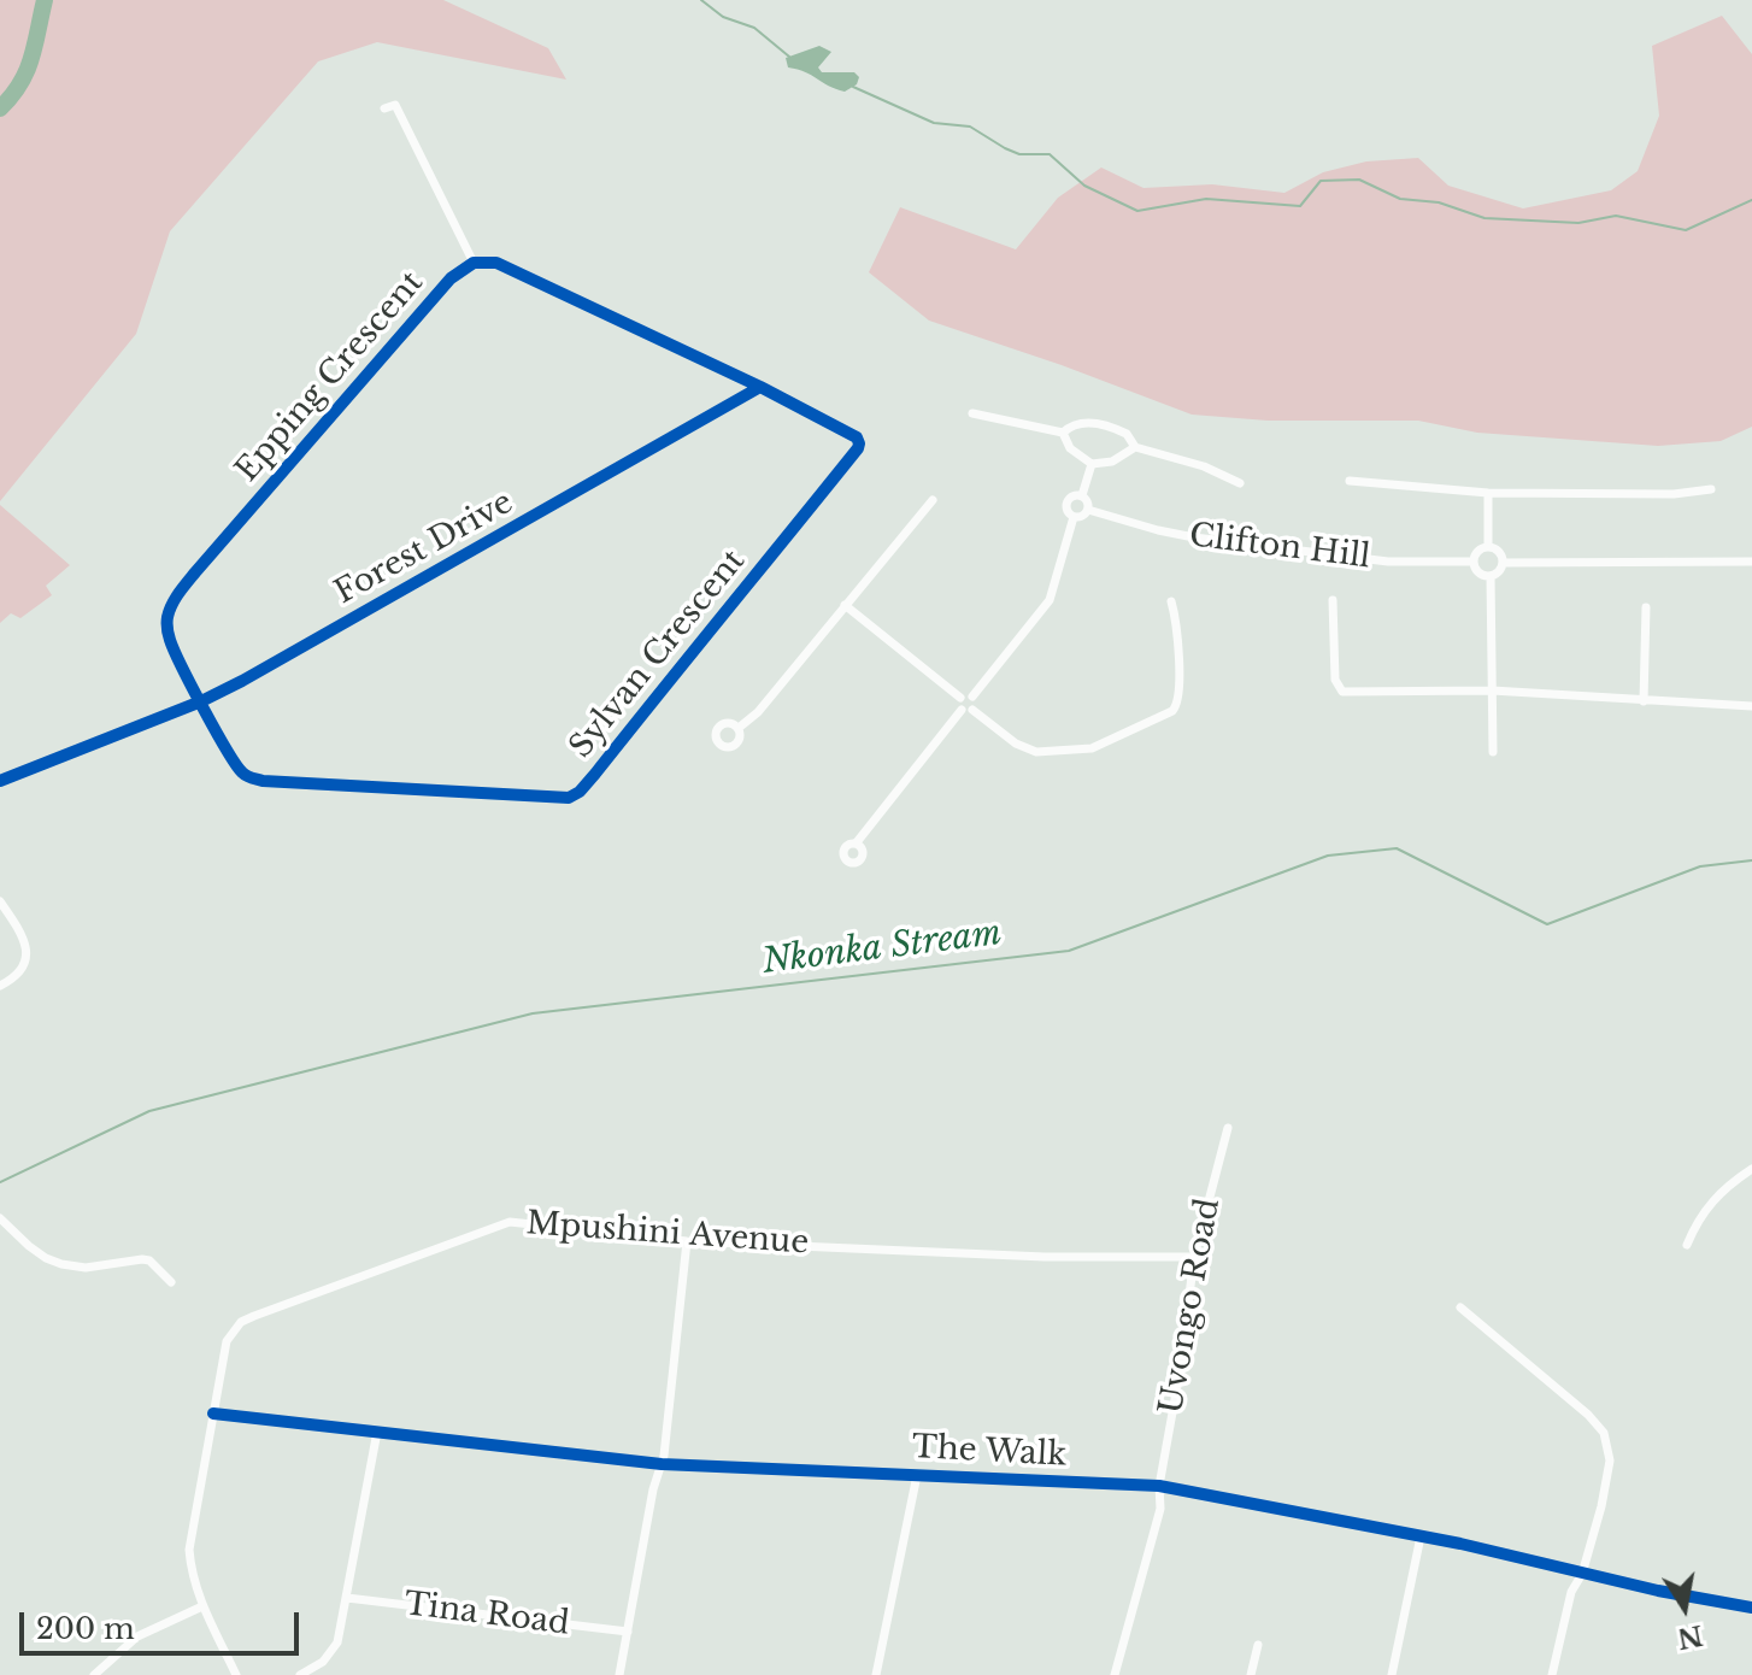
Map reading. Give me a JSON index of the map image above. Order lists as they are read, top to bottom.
{
  "streets": {
    "street": [
      "Epping Crescent",
      "Clifton Hill",
      "Forest Drive",
      "Sylvan Crescent",
      "Mpushini Avenue",
      "Uvongo Road",
      "The Walk",
      "Tina Road"
    ]
  },
  "crossings": [
    ["Epping Crescent", "Forest Drive"],
    ["Epping Crescent", "Sylvan Crescent"],
    ["Forest Drive", "Sylvan Crescent"],
    ["Mpushini Avenue", "Uvongo Road"],
    ["Mpushini Avenue", "The Walk"],
    ["Uvongo Road", "The Walk"]
  ],
  "water": ["Nkonka Stream"],
  "scale_bar": "200 m",
  "north": "bottom"
}
